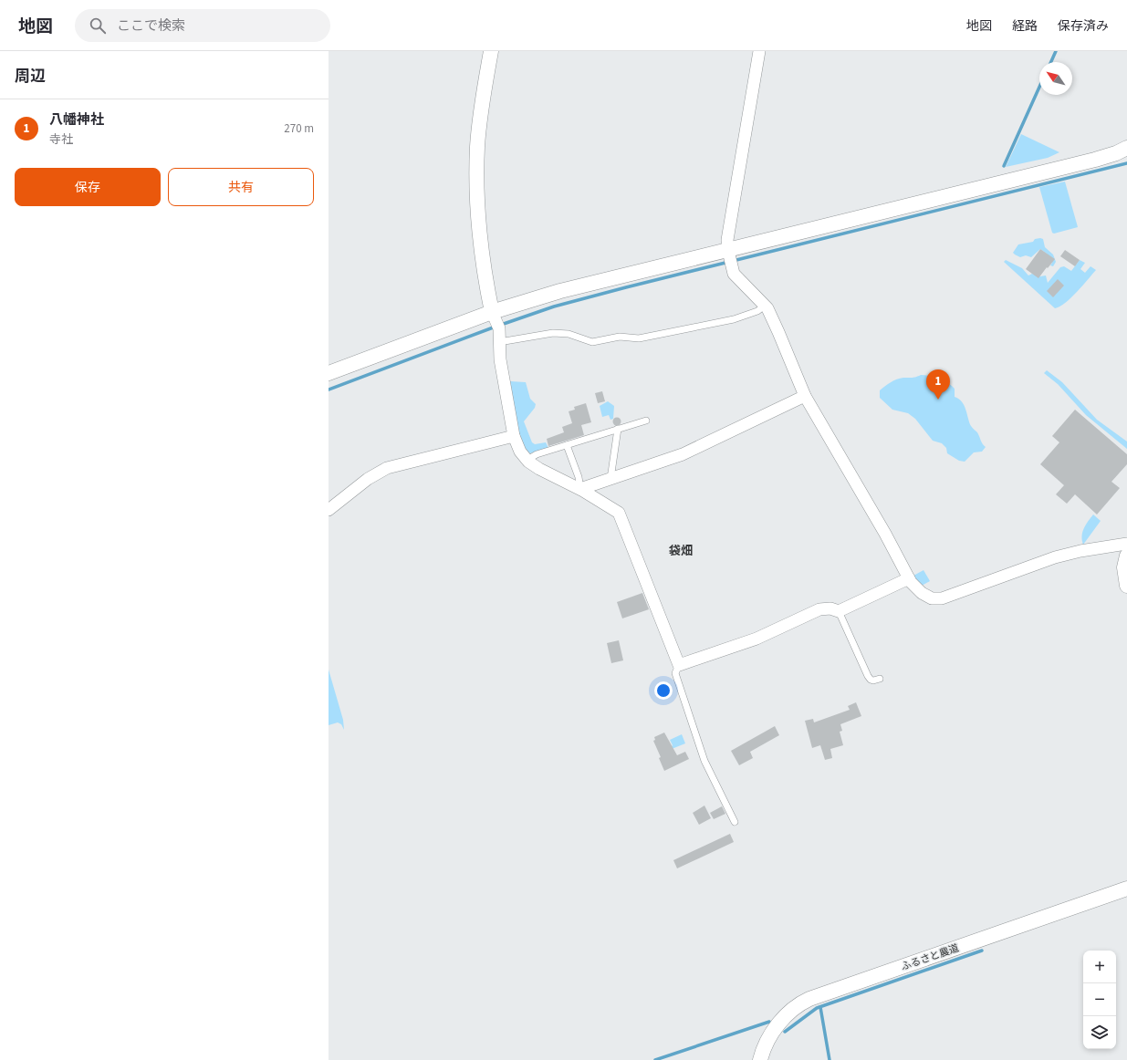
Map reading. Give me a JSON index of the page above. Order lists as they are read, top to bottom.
{
  "streets": {
    "street": ["ふるさと農道"]
  },
  "districts": ["袋畑"],
  "north": "top left",
  "page": {
    "header": "地図",
    "search": "ここで検索",
    "nav": ["地図", "経路", "保存済み"],
    "heading": "周辺",
    "list": [
      {
        "mark": "1",
        "name": "八幡神社",
        "note": "寺社",
        "value": "270 m"
      }
    ],
    "buttons": ["保存", "共有"],
    "pins": "1",
    "map_buttons": ["+", "−"]
  }
}
